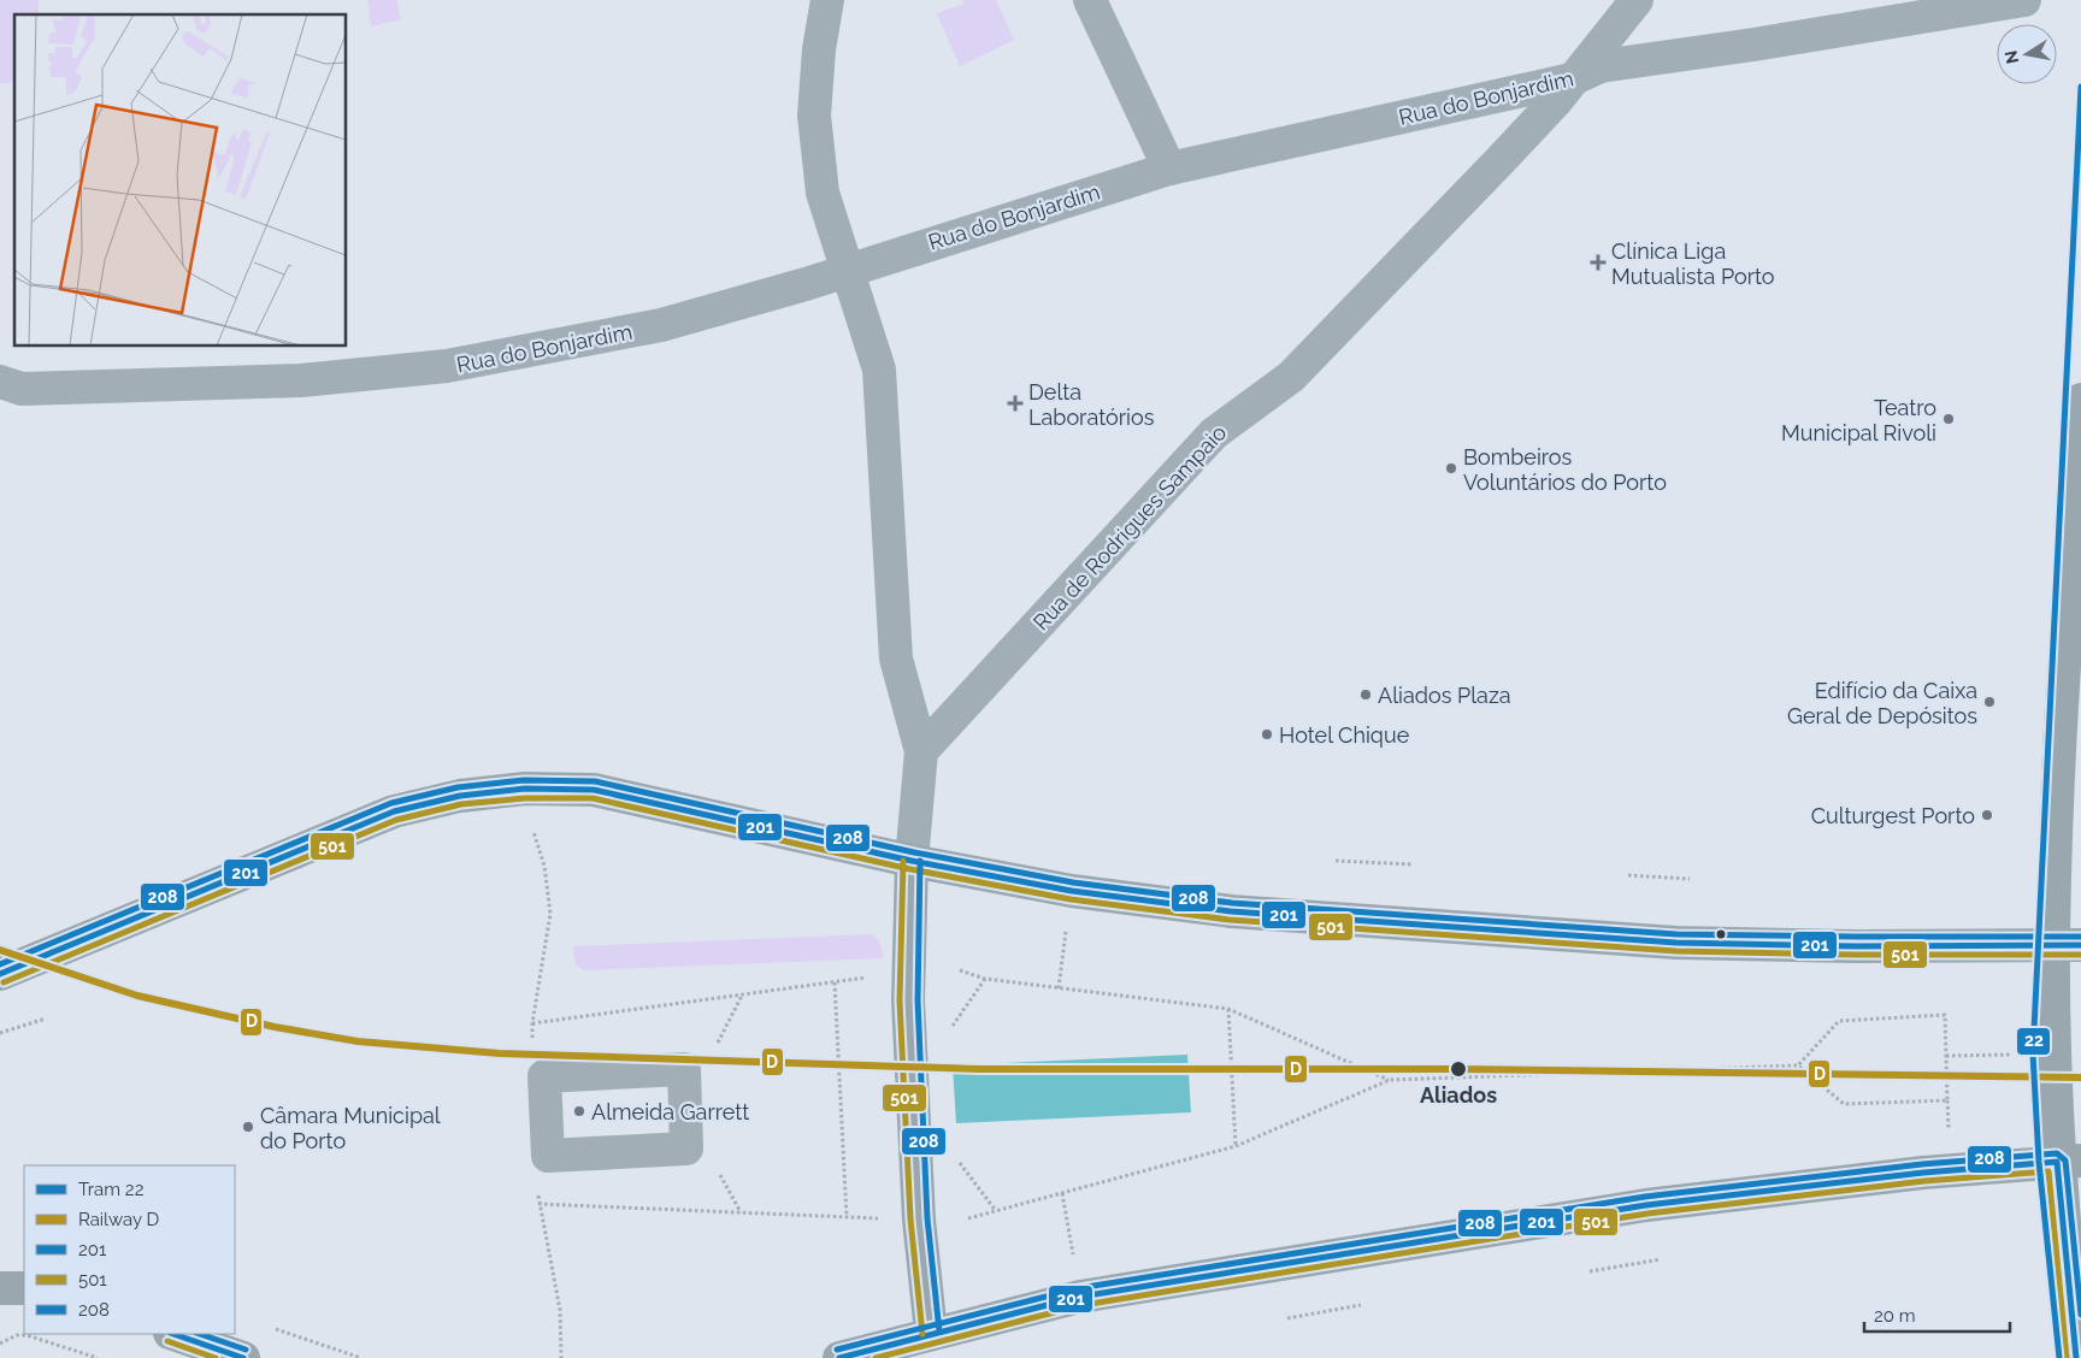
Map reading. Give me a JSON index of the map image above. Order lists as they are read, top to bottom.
{
  "streets": {
    "street": ["Rua do Bonjardim", "Rua de Rodrigues Sampaio"]
  },
  "crossings": [
    ["Rua do Bonjardim", "Rua de Rodrigues Sampaio"]
  ],
  "places": {
    "health": ["Clínica Liga Mutualista Porto", "Delta Laboratórios"],
    "other": [
      "Teatro Municipal Rivoli",
      "Bombeiros Voluntários do Porto",
      "Aliados Plaza",
      "Edifício da Caixa Geral de Depósitos",
      "Hotel Chique",
      "Culturgest Porto",
      "Aliados",
      "Almeida Garrett",
      "Câmara Municipal do Porto"
    ]
  },
  "lines": [
    "tram line 22",
    "transit line 208",
    "transit line 201",
    "transit line 501",
    "rail line D"
  ],
  "legend": [
    "Tram 22",
    "Railway D",
    "201",
    "501",
    "208"
  ],
  "scale_bar": "20 m",
  "north": "left"
}
